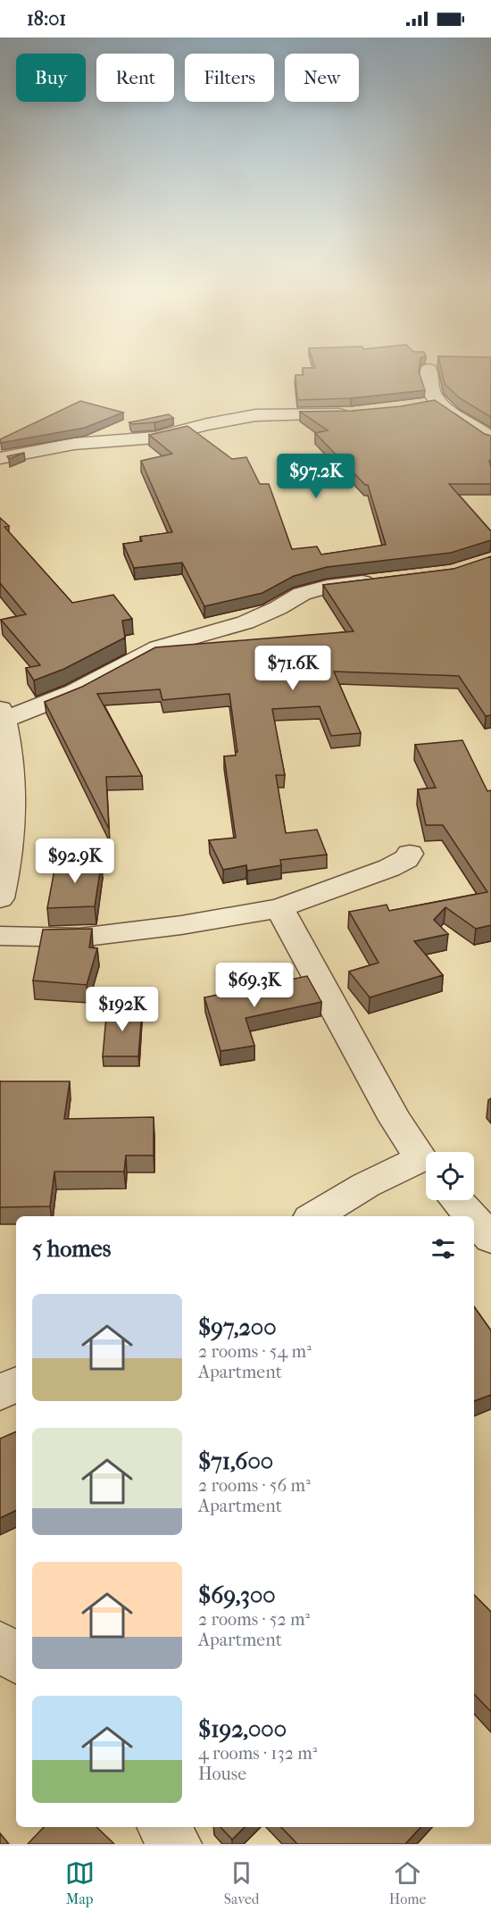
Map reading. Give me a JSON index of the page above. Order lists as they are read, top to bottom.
{
  "page": {
    "status": "18:01",
    "chip": [
      "Buy",
      "Rent",
      "Filters",
      "New"
    ],
    "price": [
      "$97.2K",
      "$71.6K",
      "$92.9K",
      "$69.3K",
      "$192K"
    ],
    "heading": "5 homes",
    "list": [
      {
        "name": "$97,200",
        "note": "2 rooms · 54 m² · Apartment"
      },
      {
        "name": "$71,600",
        "note": "2 rooms · 56 m² · Apartment"
      },
      {
        "name": "$69,300",
        "note": "2 rooms · 52 m² · Apartment"
      },
      {
        "name": "$192,000",
        "note": "4 rooms · 132 m² · House"
      }
    ],
    "tabs": ["Map", "Saved", "Home"]
  }
}
